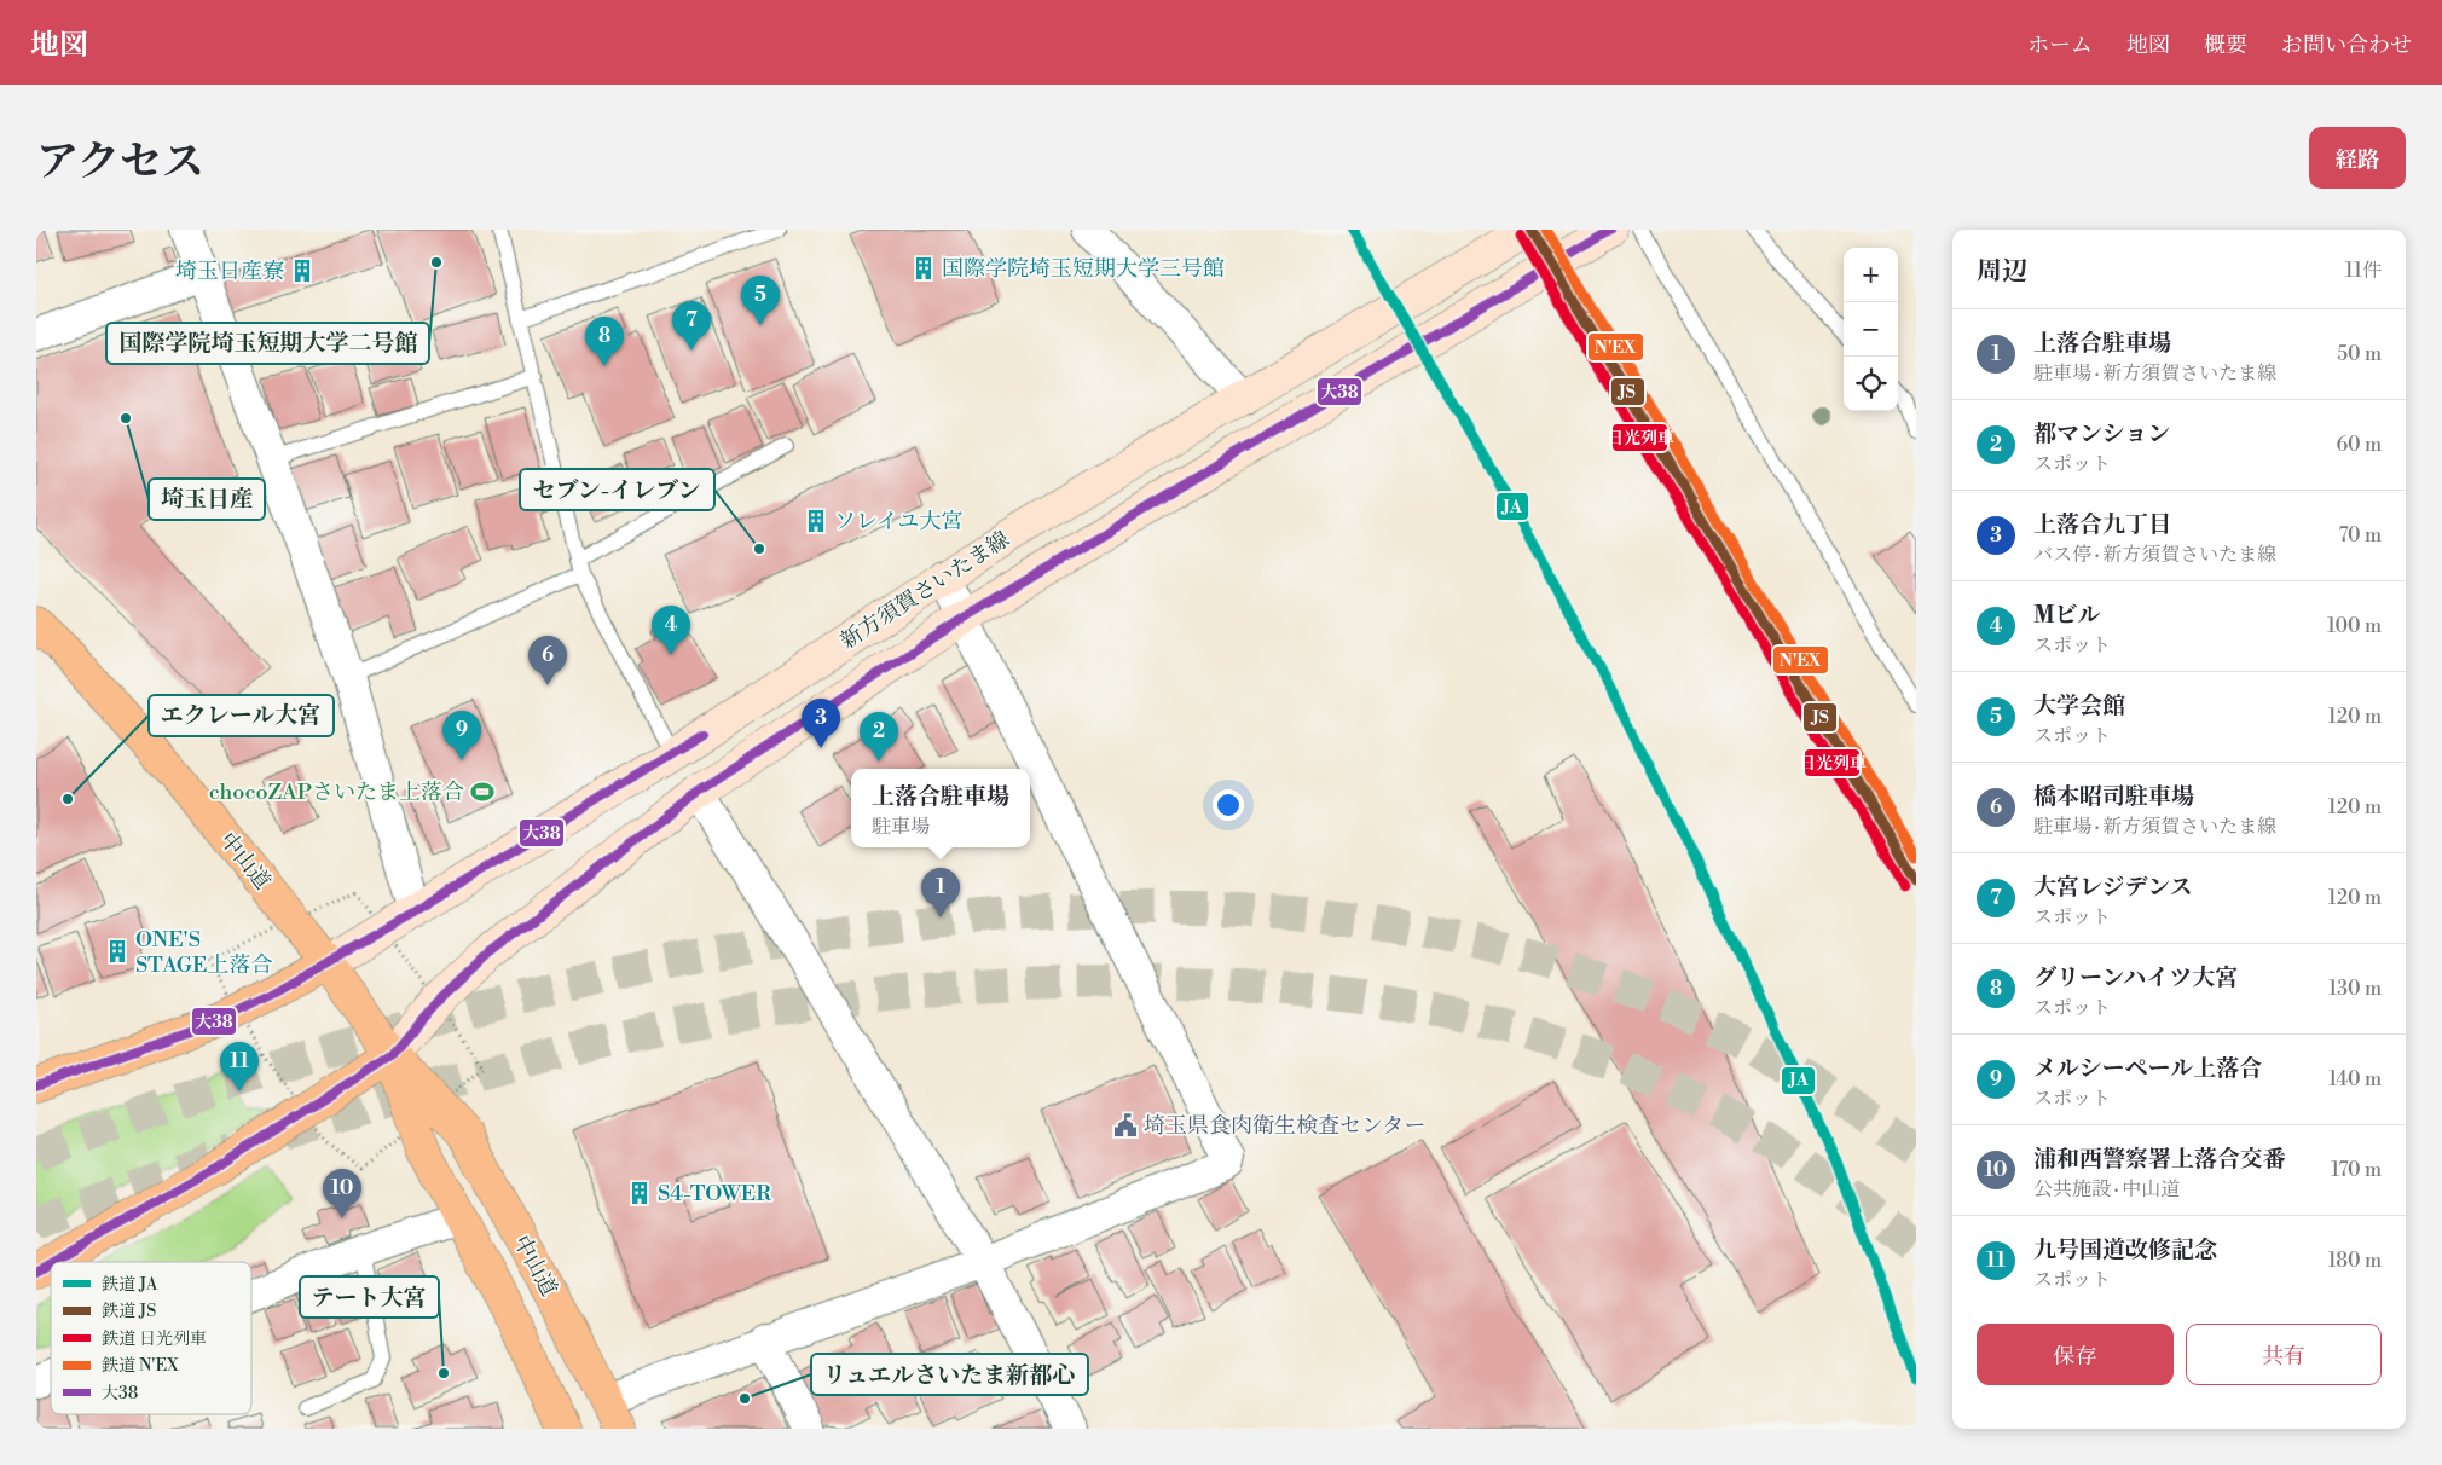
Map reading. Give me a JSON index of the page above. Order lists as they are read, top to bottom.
{
  "streets": {
    "main road": ["新方須賀さいたま線", "中山道"]
  },
  "crossings": [
    ["新方須賀さいたま線", "中山道"]
  ],
  "places": {
    "other": [
      "国際学院埼玉短期大学二号館",
      "埼玉日産",
      "セブン-イレブン",
      "エクレール大宮",
      "テート大宮",
      "リュエルさいたま新都心"
    ],
    "building": [
      "国際学院埼玉短期大学三号館",
      "埼玉日産寮",
      "ソレイユ大宮",
      "ONE'S STAGE上落合",
      "S4-TOWER"
    ],
    "sports": ["chocoZAPさいたま上落合"],
    "public building": ["埼玉県食肉衛生検査センター"]
  },
  "lines": [
    "rail line JA",
    "rail line JS",
    "rail line N'EX",
    "transit line 大38",
    "rail line 日光列車"
  ],
  "legend": [
    "鉄道 JA",
    "鉄道 JS",
    "鉄道 日光列車",
    "鉄道 N'EX",
    "大38"
  ],
  "page": {
    "header": "地図",
    "nav": [
      "ホーム",
      "地図",
      "概要",
      "お問い合わせ"
    ],
    "title": "アクセス",
    "buttons": [
      "経路",
      ["保存", "共有"]
    ],
    "heading": ["周辺", "11件"],
    "map_buttons": ["+", "−"],
    "pins": [
      "5",
      "7",
      "8",
      "4",
      "6",
      "3",
      "9",
      "2",
      "1",
      "11",
      "10"
    ],
    "list": [
      {
        "mark": "1",
        "name": "上落合駐車場",
        "note": "駐車場 · 新方須賀さいたま線",
        "value": "50 m"
      },
      {
        "mark": "2",
        "name": "都マンション",
        "note": "スポット",
        "value": "60 m"
      },
      {
        "mark": "3",
        "name": "上落合九丁目",
        "note": "バス停 · 新方須賀さいたま線",
        "value": "70 m"
      },
      {
        "mark": "4",
        "name": "Mビル",
        "note": "スポット",
        "value": "100 m"
      },
      {
        "mark": "5",
        "name": "大学会館",
        "note": "スポット",
        "value": "120 m"
      },
      {
        "mark": "6",
        "name": "橋本昭司駐車場",
        "note": "駐車場 · 新方須賀さいたま線",
        "value": "120 m"
      },
      {
        "mark": "7",
        "name": "大宮レジデンス",
        "note": "スポット",
        "value": "120 m"
      },
      {
        "mark": "8",
        "name": "グリーンハイツ大宮",
        "note": "スポット",
        "value": "130 m"
      },
      {
        "mark": "9",
        "name": "メルシーペール上落合",
        "note": "スポット",
        "value": "140 m"
      },
      {
        "mark": "10",
        "name": "浦和西警察署上落合交番",
        "note": "公共施設 · 中山道",
        "value": "170 m"
      },
      {
        "mark": "11",
        "name": "九号国道改修記念",
        "note": "スポット",
        "value": "180 m"
      }
    ],
    "popup": ["上落合駐車場", "駐車場"]
  }
}
